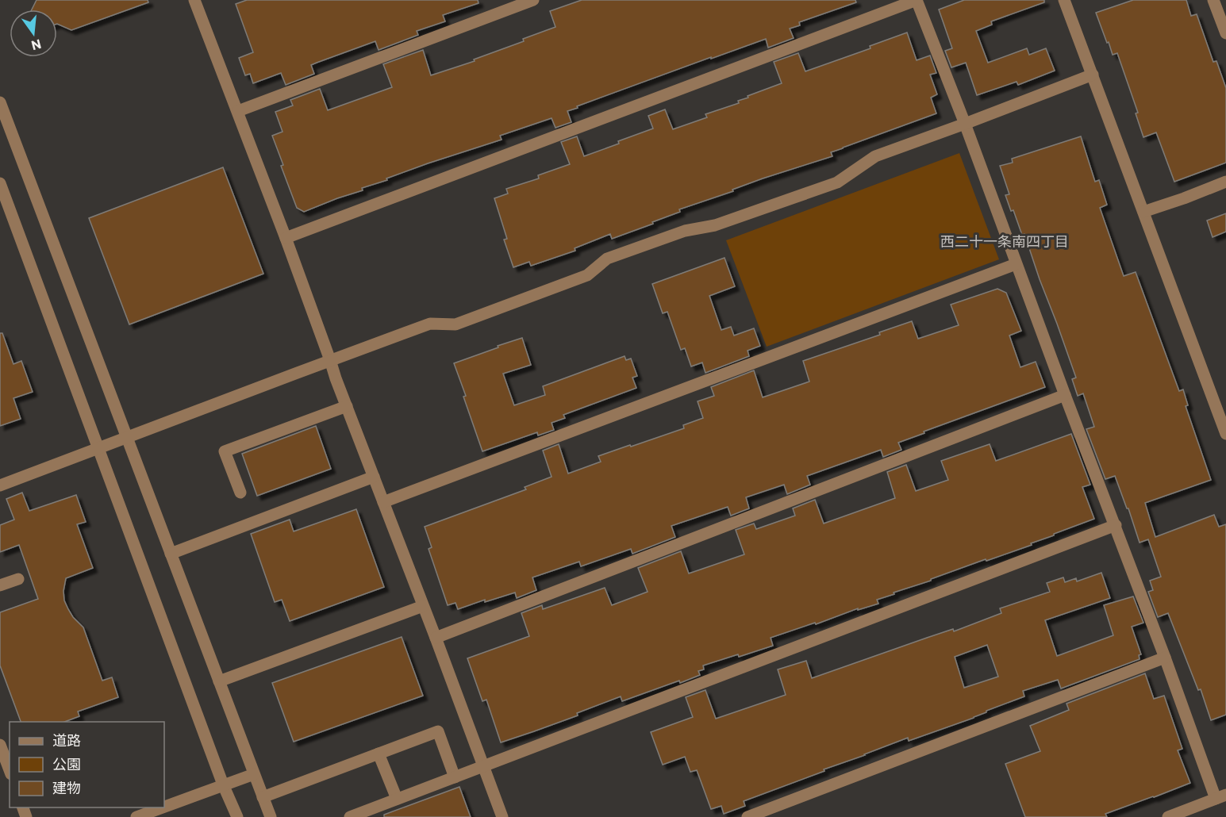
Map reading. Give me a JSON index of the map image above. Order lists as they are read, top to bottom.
{
  "districts": ["西二十一条南四丁目"],
  "legend": ["道路", "公園", "建物"],
  "north": "bottom"
}
